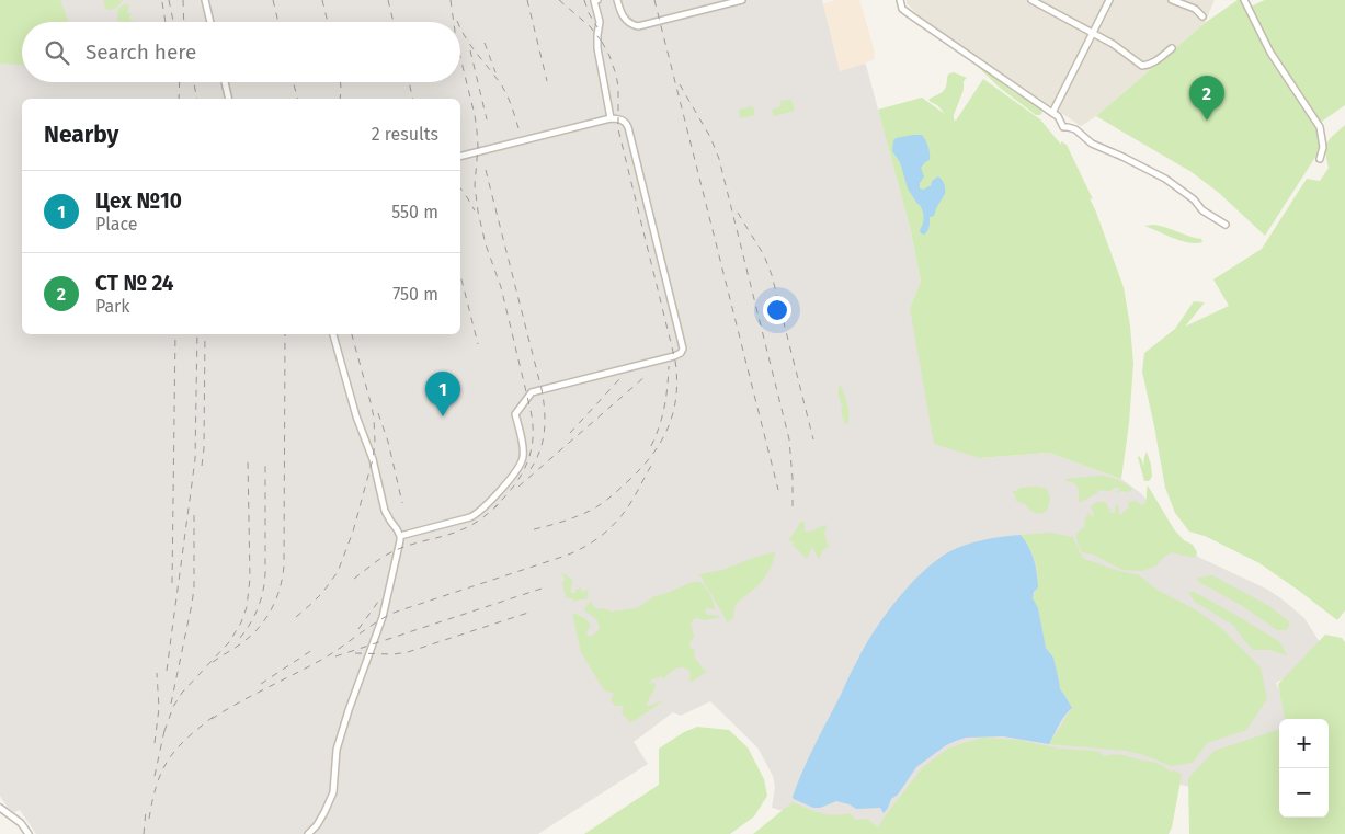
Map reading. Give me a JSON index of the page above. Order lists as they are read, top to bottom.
{
  "page": {
    "search": "Search here",
    "pins": ["2", "1"],
    "heading": ["Nearby", "2 results"],
    "list": [
      {
        "mark": "1",
        "name": "Цех №10",
        "note": "Place",
        "value": "550 m"
      },
      {
        "mark": "2",
        "name": "СТ № 24",
        "note": "Park",
        "value": "750 m"
      }
    ],
    "map_buttons": ["+", "−"]
  }
}
